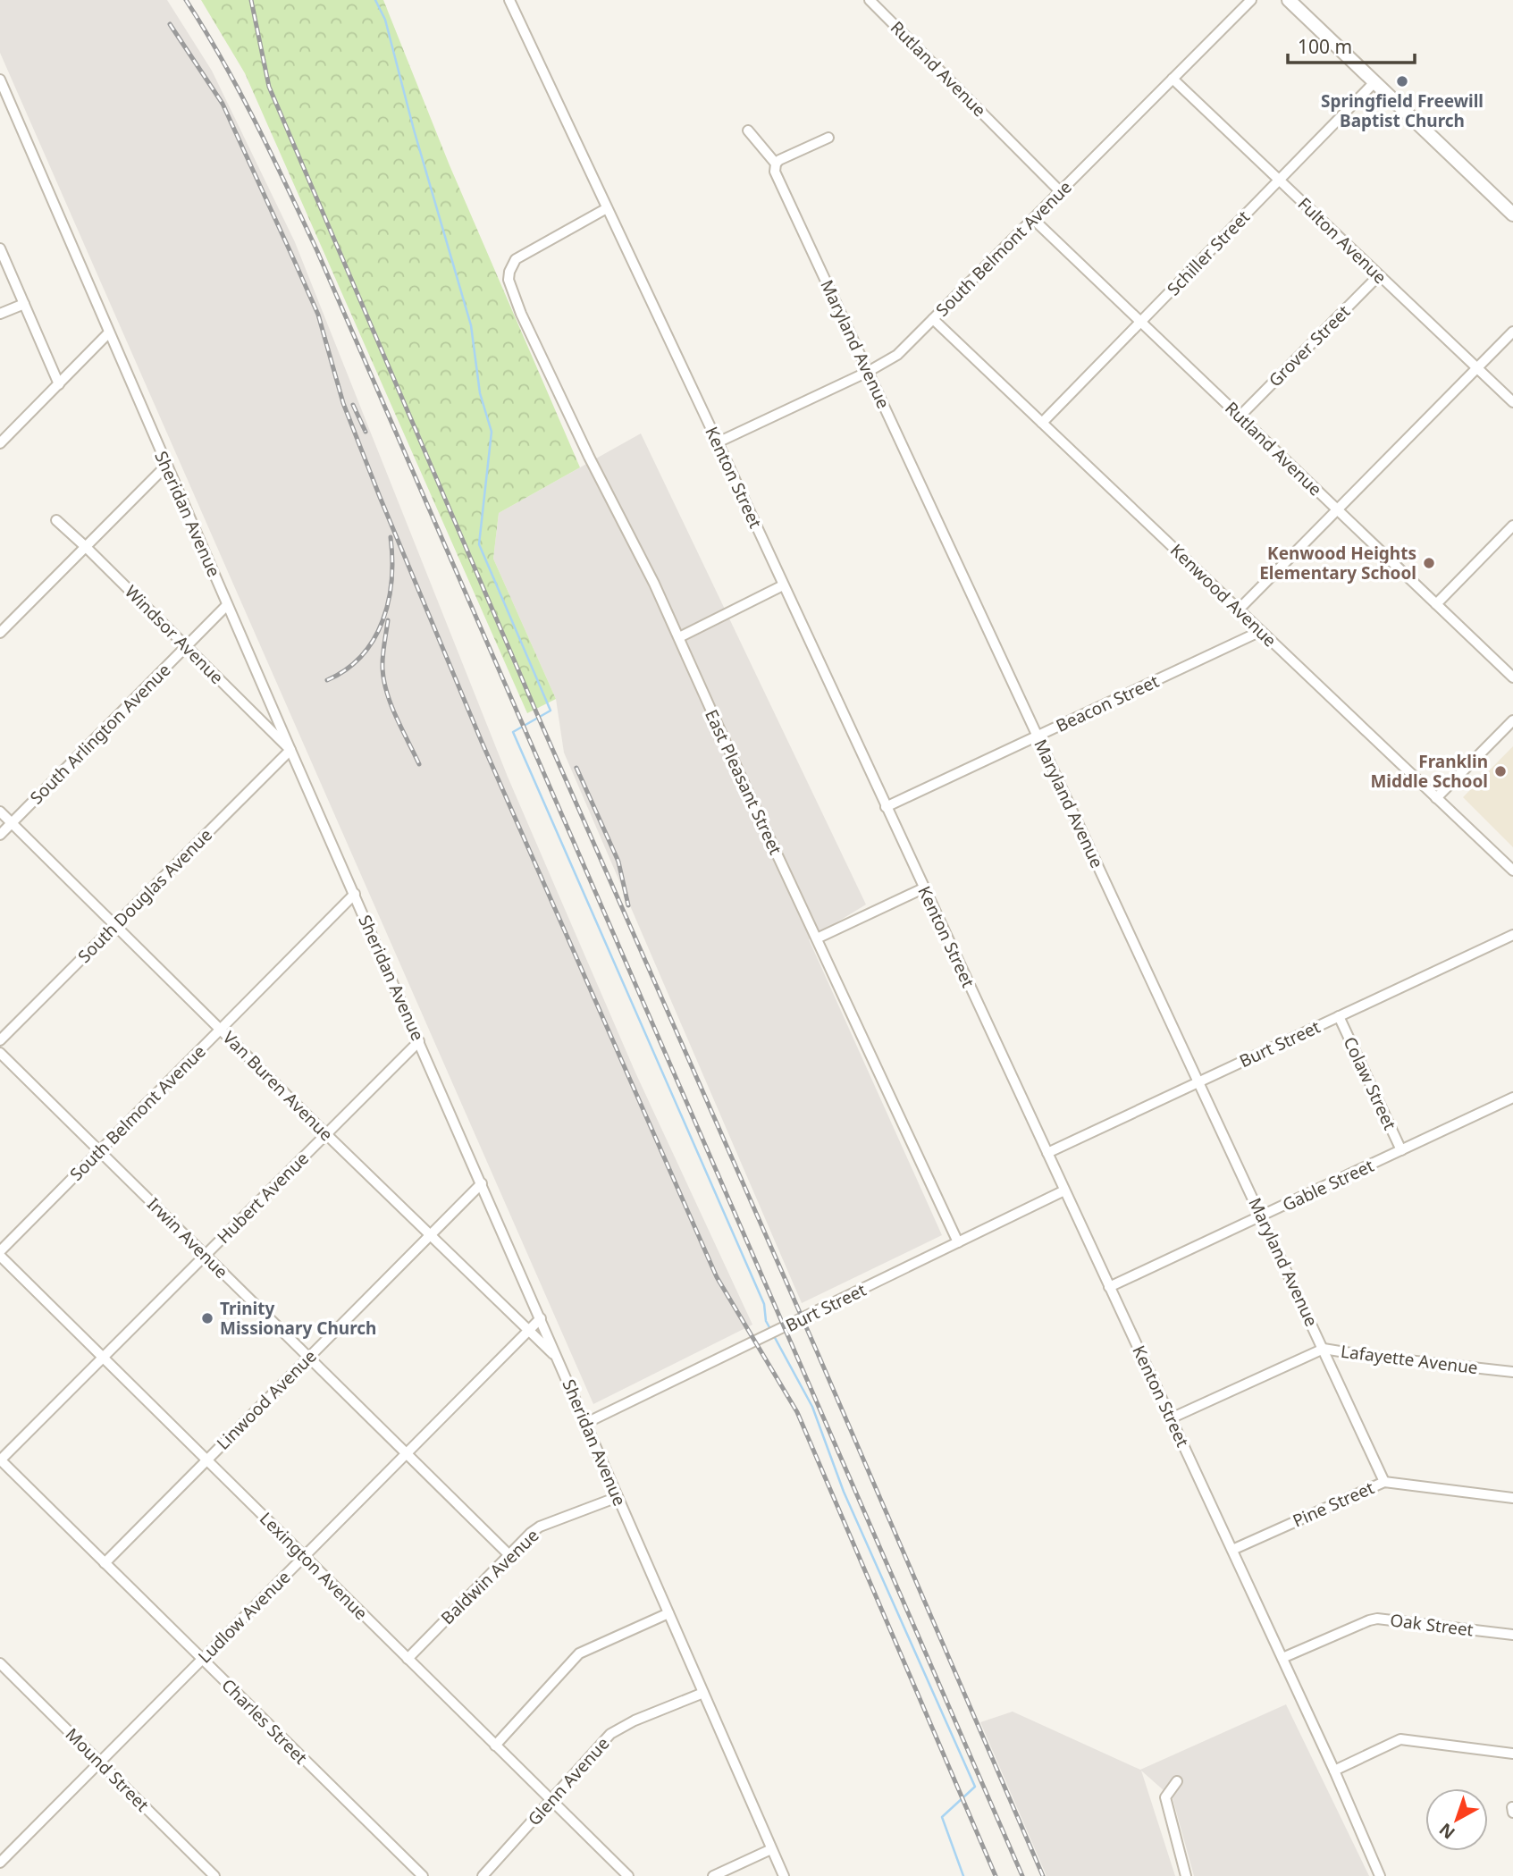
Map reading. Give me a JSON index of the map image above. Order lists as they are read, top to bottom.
{
  "streets": {
    "street": [
      "Rutland Avenue",
      "Fulton Avenue",
      "South Belmont Avenue",
      "Schiller Street",
      "Maryland Avenue",
      "Grover Street",
      "Kenton Street",
      "Sheridan Avenue",
      "Kenwood Avenue",
      "Windsor Avenue",
      "Beacon Street",
      "South Arlington Avenue",
      "East Pleasant Street",
      "South Douglas Avenue",
      "Burt Street",
      "Colaw Street",
      "Van Buren Avenue",
      "Gable Street",
      "Hubert Avenue",
      "Irwin Avenue",
      "Lafayette Avenue",
      "Linwood Avenue",
      "Pine Street",
      "Lexington Avenue",
      "Baldwin Avenue",
      "Ludlow Avenue",
      "Oak Street",
      "Charles Street",
      "Mound Street",
      "Glenn Avenue"
    ]
  },
  "crossings": [
    ["Rutland Avenue", "South Belmont Avenue"],
    ["Rutland Avenue", "Schiller Street"],
    ["Rutland Avenue", "Grover Street"],
    ["Fulton Avenue", "South Belmont Avenue"],
    ["Fulton Avenue", "Schiller Street"],
    ["Fulton Avenue", "Grover Street"],
    ["South Belmont Avenue", "Maryland Avenue"],
    ["South Belmont Avenue", "Kenton Street"],
    ["South Belmont Avenue", "Sheridan Avenue"],
    ["South Belmont Avenue", "Kenwood Avenue"],
    ["South Belmont Avenue", "Van Buren Avenue"],
    ["South Belmont Avenue", "Irwin Avenue"],
    ["South Belmont Avenue", "Lexington Avenue"],
    ["Schiller Street", "Kenwood Avenue"],
    ["Maryland Avenue", "Beacon Street"],
    ["Maryland Avenue", "Burt Street"],
    ["Maryland Avenue", "Gable Street"],
    ["Maryland Avenue", "Lafayette Avenue"],
    ["Maryland Avenue", "Pine Street"],
    ["Kenton Street", "Beacon Street"],
    ["Kenton Street", "East Pleasant Street"],
    ["Kenton Street", "Burt Street"],
    ["Kenton Street", "Gable Street"],
    ["Kenton Street", "Lafayette Avenue"],
    ["Kenton Street", "Pine Street"],
    ["Kenton Street", "Oak Street"],
    ["Sheridan Avenue", "Windsor Avenue"],
    ["Sheridan Avenue", "South Arlington Avenue"],
    ["Sheridan Avenue", "South Douglas Avenue"],
    ["Sheridan Avenue", "Burt Street"],
    ["Sheridan Avenue", "Van Buren Avenue"],
    ["Sheridan Avenue", "Hubert Avenue"],
    ["Sheridan Avenue", "Linwood Avenue"],
    ["Sheridan Avenue", "Baldwin Avenue"],
    ["Sheridan Avenue", "Ludlow Avenue"],
    ["Sheridan Avenue", "Glenn Avenue"],
    ["Kenwood Avenue", "Beacon Street"],
    ["Windsor Avenue", "South Arlington Avenue"],
    ["Windsor Avenue", "South Douglas Avenue"],
    ["South Arlington Avenue", "Van Buren Avenue"],
    ["East Pleasant Street", "Burt Street"],
    ["South Douglas Avenue", "Van Buren Avenue"],
    ["Burt Street", "Colaw Street"],
    ["Colaw Street", "Gable Street"],
    ["Van Buren Avenue", "Hubert Avenue"],
    ["Van Buren Avenue", "Linwood Avenue"],
    ["Van Buren Avenue", "Ludlow Avenue"],
    ["Hubert Avenue", "Irwin Avenue"],
    ["Hubert Avenue", "Lexington Avenue"],
    ["Hubert Avenue", "Charles Street"],
    ["Irwin Avenue", "Linwood Avenue"],
    ["Irwin Avenue", "Baldwin Avenue"],
    ["Irwin Avenue", "Ludlow Avenue"],
    ["Linwood Avenue", "Lexington Avenue"],
    ["Linwood Avenue", "Charles Street"],
    ["Lexington Avenue", "Baldwin Avenue"],
    ["Lexington Avenue", "Ludlow Avenue"],
    ["Lexington Avenue", "Glenn Avenue"],
    ["Ludlow Avenue", "Charles Street"],
    ["Ludlow Avenue", "Mound Street"]
  ],
  "places": [
    "Springfield Freewill Baptist Church",
    "Kenwood Heights Elementary School",
    "Franklin Middle School",
    "Trinity Missionary Church"
  ],
  "scale_bar": "100 m",
  "north": "bottom left"
}
